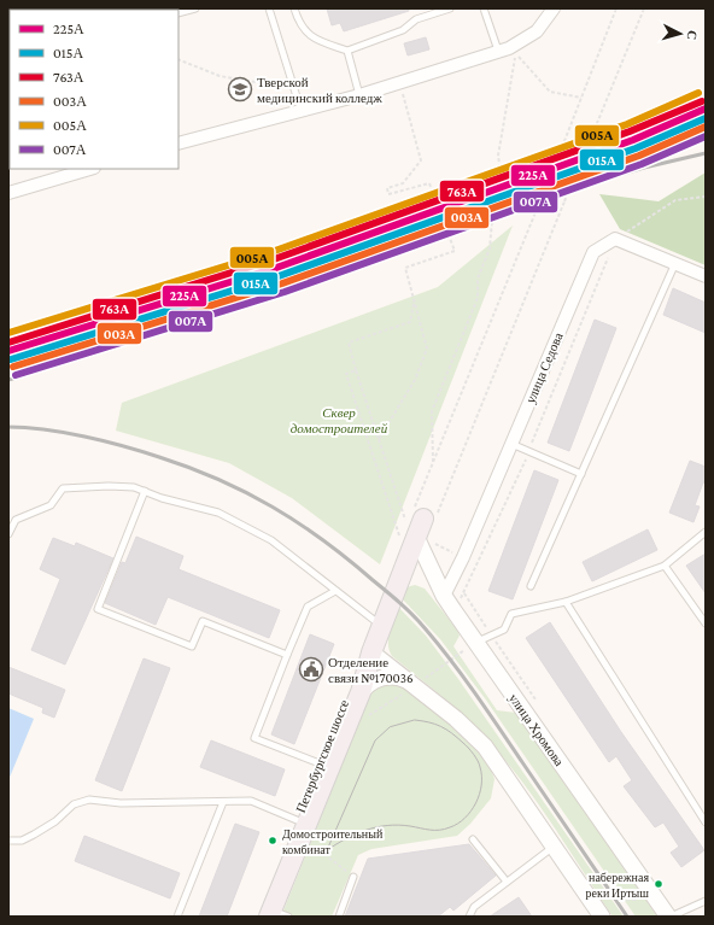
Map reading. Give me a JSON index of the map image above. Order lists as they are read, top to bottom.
{
  "streets": {
    "main road": ["Петербургское шоссе"],
    "street": ["улица Седова", "улица Хромова"]
  },
  "crossings": [
    ["улица Седова", "улица Хромова"],
    ["улица Хромова", "Петербургское шоссе"]
  ],
  "parks": ["Сквер домостроителей"],
  "places": {
    "school or university": ["Тверской медицинский колледж"],
    "public building": ["Отделение связи №170036"],
    "other": ["Домостроительный комбинат", "набережная реки Иртыш"]
  },
  "lines": [
    "transit line 005А",
    "transit line 763А",
    "transit line 225А",
    "transit line 015А",
    "transit line 003А",
    "transit line 007А"
  ],
  "legend": [
    "225А",
    "015А",
    "763А",
    "003А",
    "005А",
    "007А"
  ],
  "north": "right"
}
